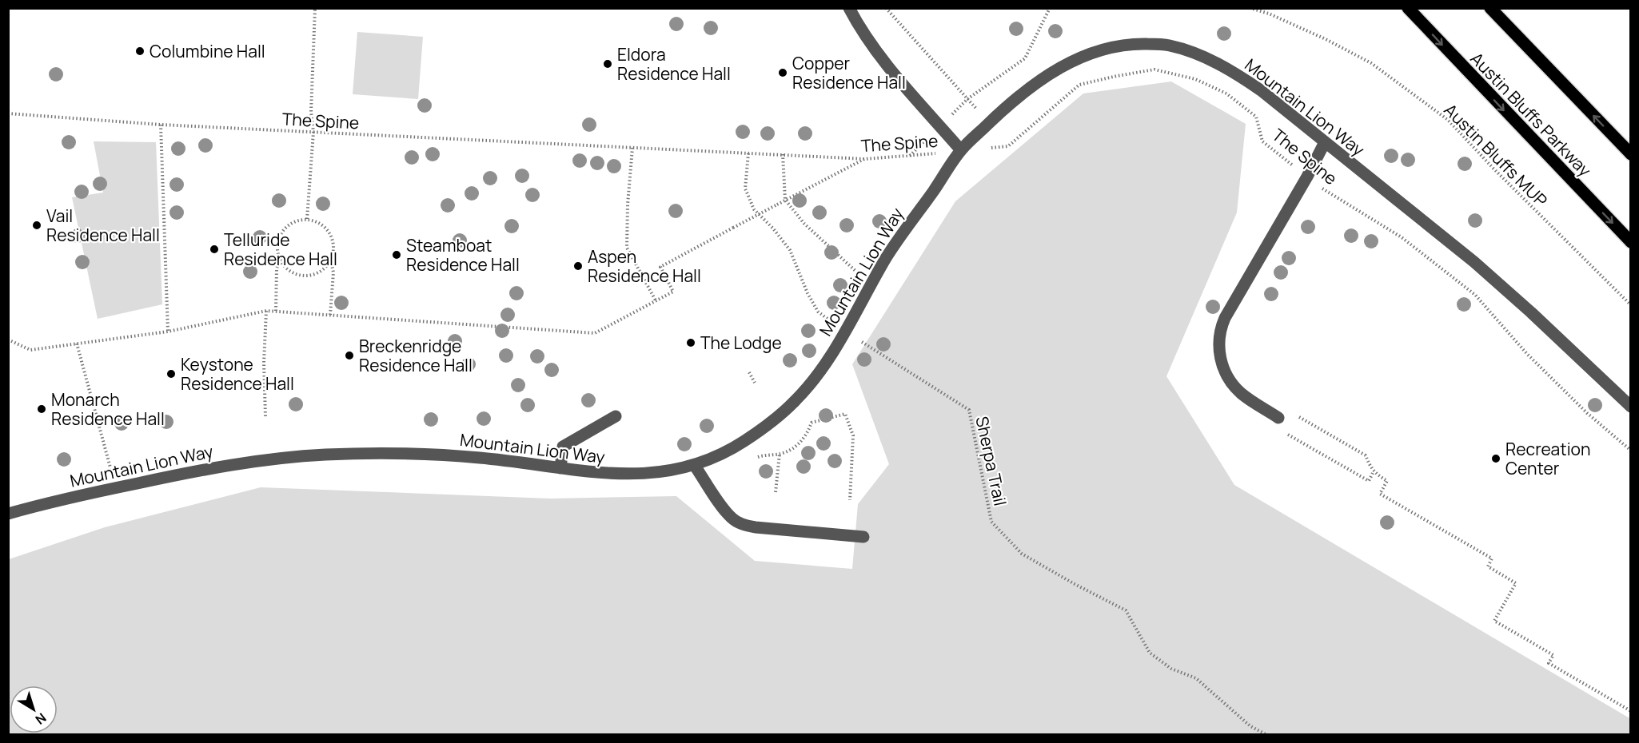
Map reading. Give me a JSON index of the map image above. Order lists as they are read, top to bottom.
{
  "streets": {
    "main road": ["Austin Bluffs Parkway"],
    "street": ["Mountain Lion Way"],
    "path": ["The Spine", "Austin Bluffs MUP", "Sherpa Trail"]
  },
  "crossings": [
    ["Mountain Lion Way", "The Spine"],
    ["Mountain Lion Way", "Sherpa Trail"],
    ["The Spine", "Sherpa Trail"]
  ],
  "places": [
    "Columbine Hall",
    "Eldora Residence Hall",
    "Copper Residence Hall",
    "Vail Residence Hall",
    "Telluride Residence Hall",
    "Steamboat Residence Hall",
    "Aspen Residence Hall",
    "The Lodge",
    "Breckenridge Residence Hall",
    "Keystone Residence Hall",
    "Monarch Residence Hall",
    "Recreation Center"
  ],
  "north": "bottom right"
}
